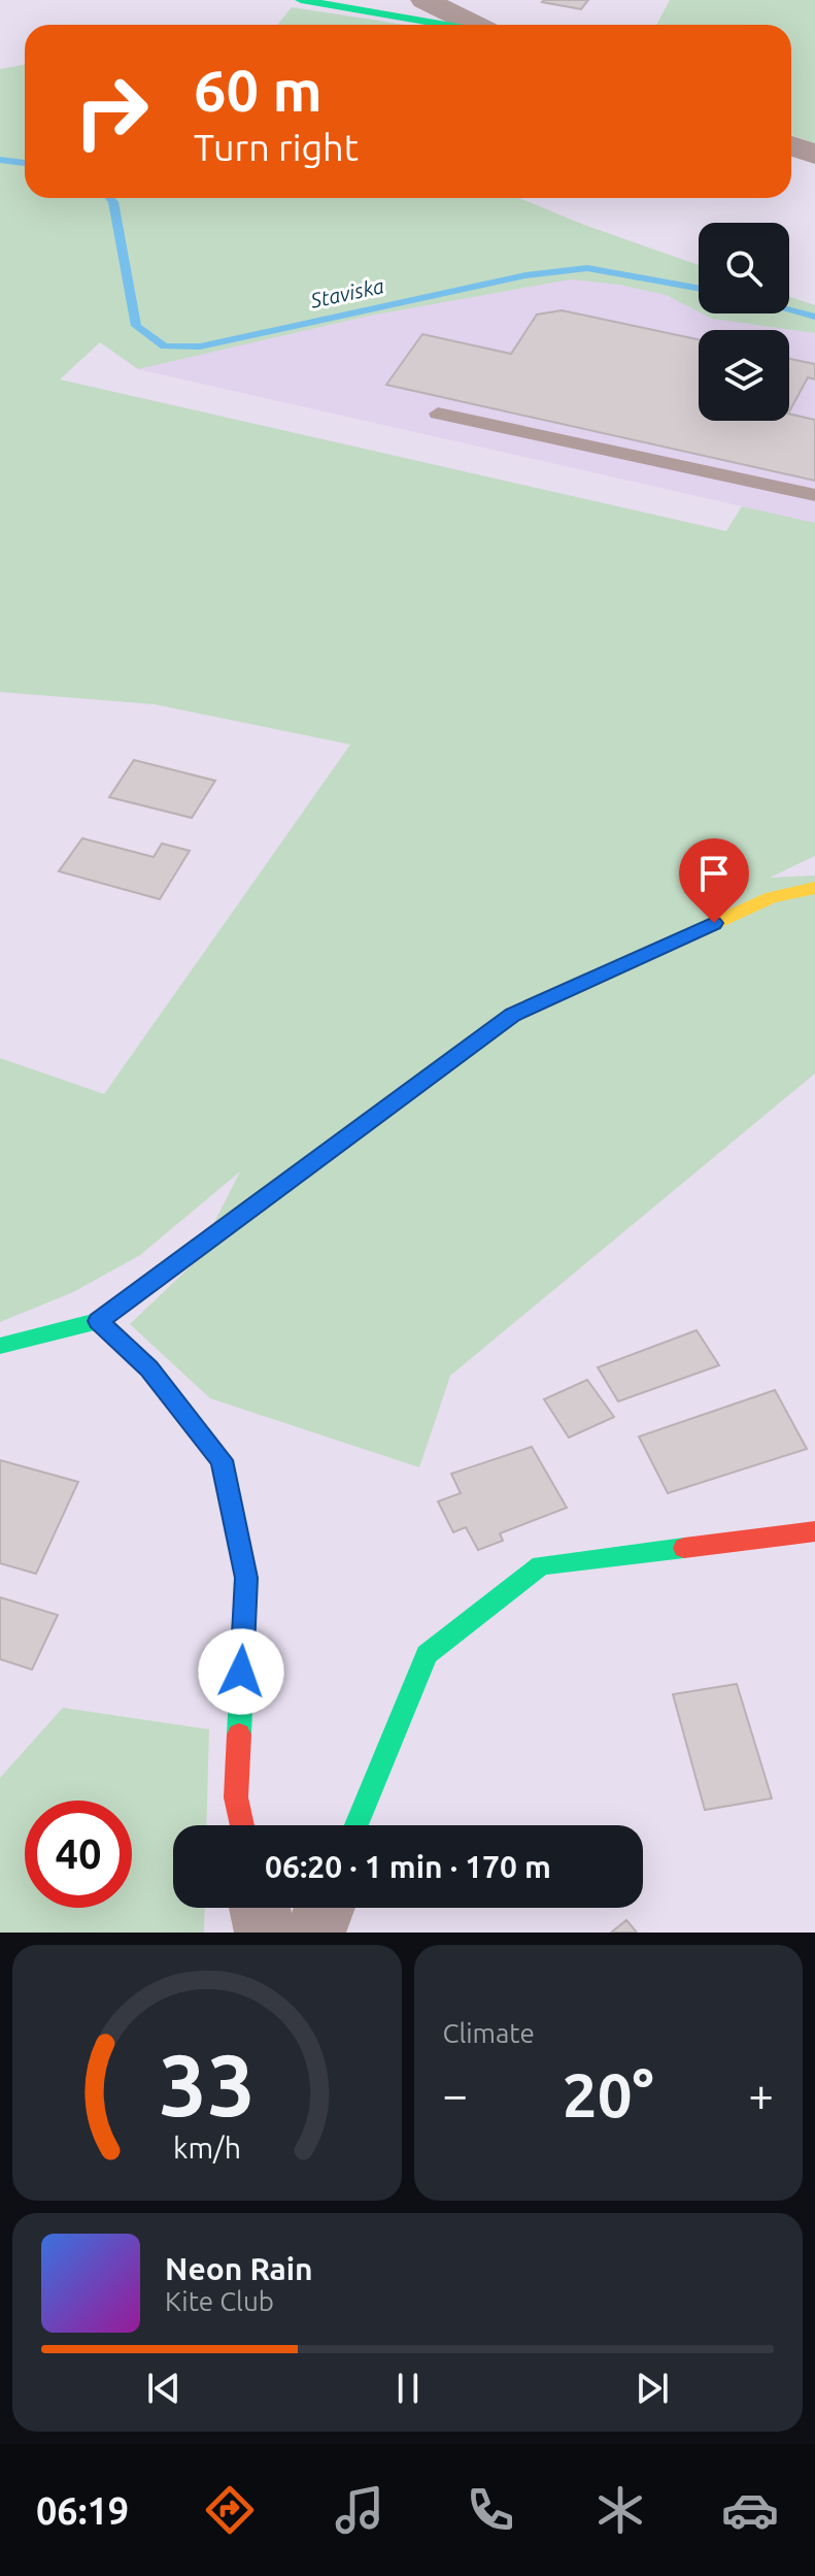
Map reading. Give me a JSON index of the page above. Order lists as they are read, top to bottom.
{
  "water": ["Staviska"],
  "page": {
    "turn": ["60 m", "Turn right"],
    "limit": "40",
    "trip": "06:20 · 1 min · 170 m",
    "tile": "Climate",
    "heat": ["−", "20°", "+"],
    "song": ["Neon Rain", "Kite Club"],
    "tabs": "06:19",
    "gauge": ["33", "km/h"]
  }
}
